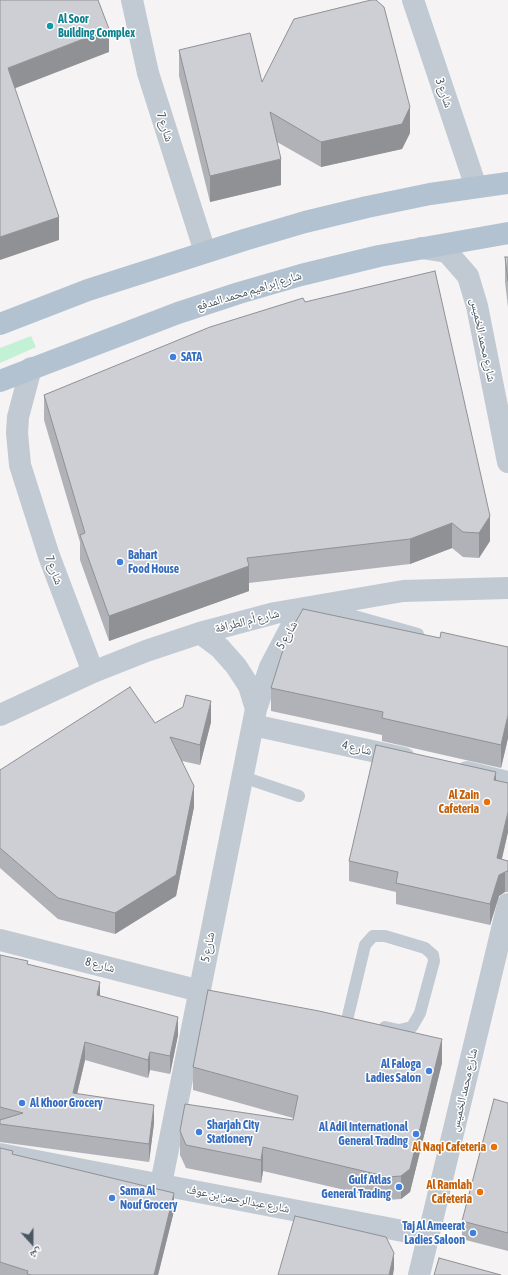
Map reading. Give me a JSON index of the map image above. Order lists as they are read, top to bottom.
{
  "streets": {
    "main road": ["شارع إبراهيم محمد المدفع"],
    "street": [
      "شارع 3",
      "شارع 7",
      "شارع محمد الخميس",
      "شارع أم الطرافة",
      "شارع 5",
      "شارع 4",
      "شارع 8",
      "شارع عبدالرحمن بن عوف"
    ]
  },
  "crossings": [
    ["شارع 7", "شارع إبراهيم محمد المدفع"],
    ["شارع 7", "شارع أم الطرافة"],
    ["شارع إبراهيم محمد المدفع", "شارع محمد الخميس"],
    ["شارع محمد الخميس", "شارع عبدالرحمن بن عوف"],
    ["شارع أم الطرافة", "شارع 5"],
    ["شارع 5", "شارع 4"],
    ["شارع 5", "شارع 8"],
    ["شارع 5", "شارع عبدالرحمن بن عوف"]
  ],
  "places": [
    "Al Soor Building Complex",
    "SATA",
    "Bahart Food House",
    "Al Zain Cafeteria",
    "Al Faloga Ladies Salon",
    "Al Khoor Grocery",
    "Sharjah City Stationery",
    "Al Adil International General Trading",
    "Al Naqi Cafeteria",
    "Gulf Atlas General Trading",
    "Al Ramlah Cafeteria",
    "Sama Al Nouf Grocery",
    "Taj Al Ameerat Ladies Saloon"
  ],
  "north": "bottom"
}
